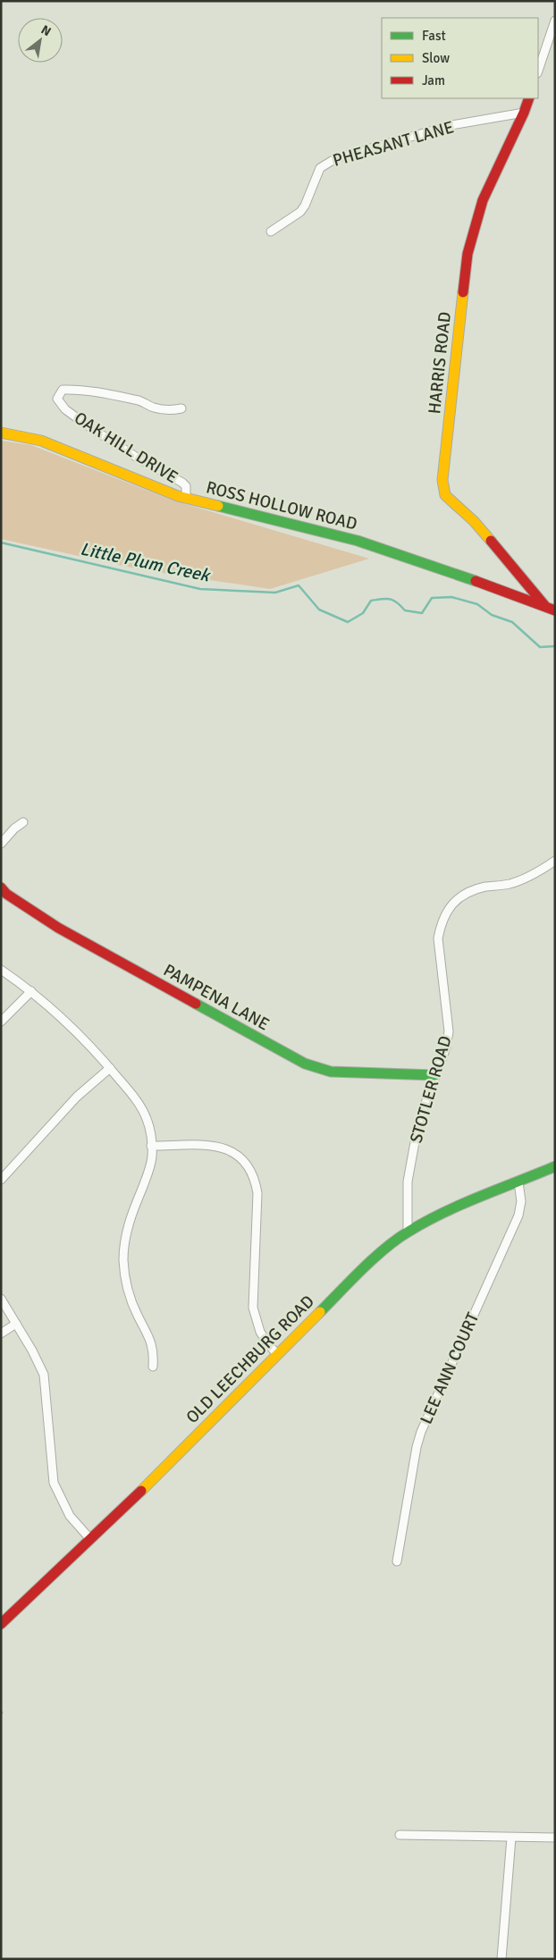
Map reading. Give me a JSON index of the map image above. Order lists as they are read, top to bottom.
{
  "streets": {
    "street": [
      "PHEASANT LANE",
      "HARRIS ROAD",
      "OAK HILL DRIVE",
      "ROSS HOLLOW ROAD",
      "PAMPENA LANE",
      "STOTLER ROAD",
      "OLD LEECHBURG ROAD",
      "LEE ANN COURT"
    ]
  },
  "crossings": [
    ["PHEASANT LANE", "HARRIS ROAD"],
    ["HARRIS ROAD", "ROSS HOLLOW ROAD"],
    ["OAK HILL DRIVE", "ROSS HOLLOW ROAD"],
    ["PAMPENA LANE", "STOTLER ROAD"],
    ["STOTLER ROAD", "OLD LEECHBURG ROAD"],
    ["OLD LEECHBURG ROAD", "LEE ANN COURT"]
  ],
  "water": ["Little Plum Creek"],
  "legend": ["Fast", "Slow", "Jam"],
  "north": "top right"
}
